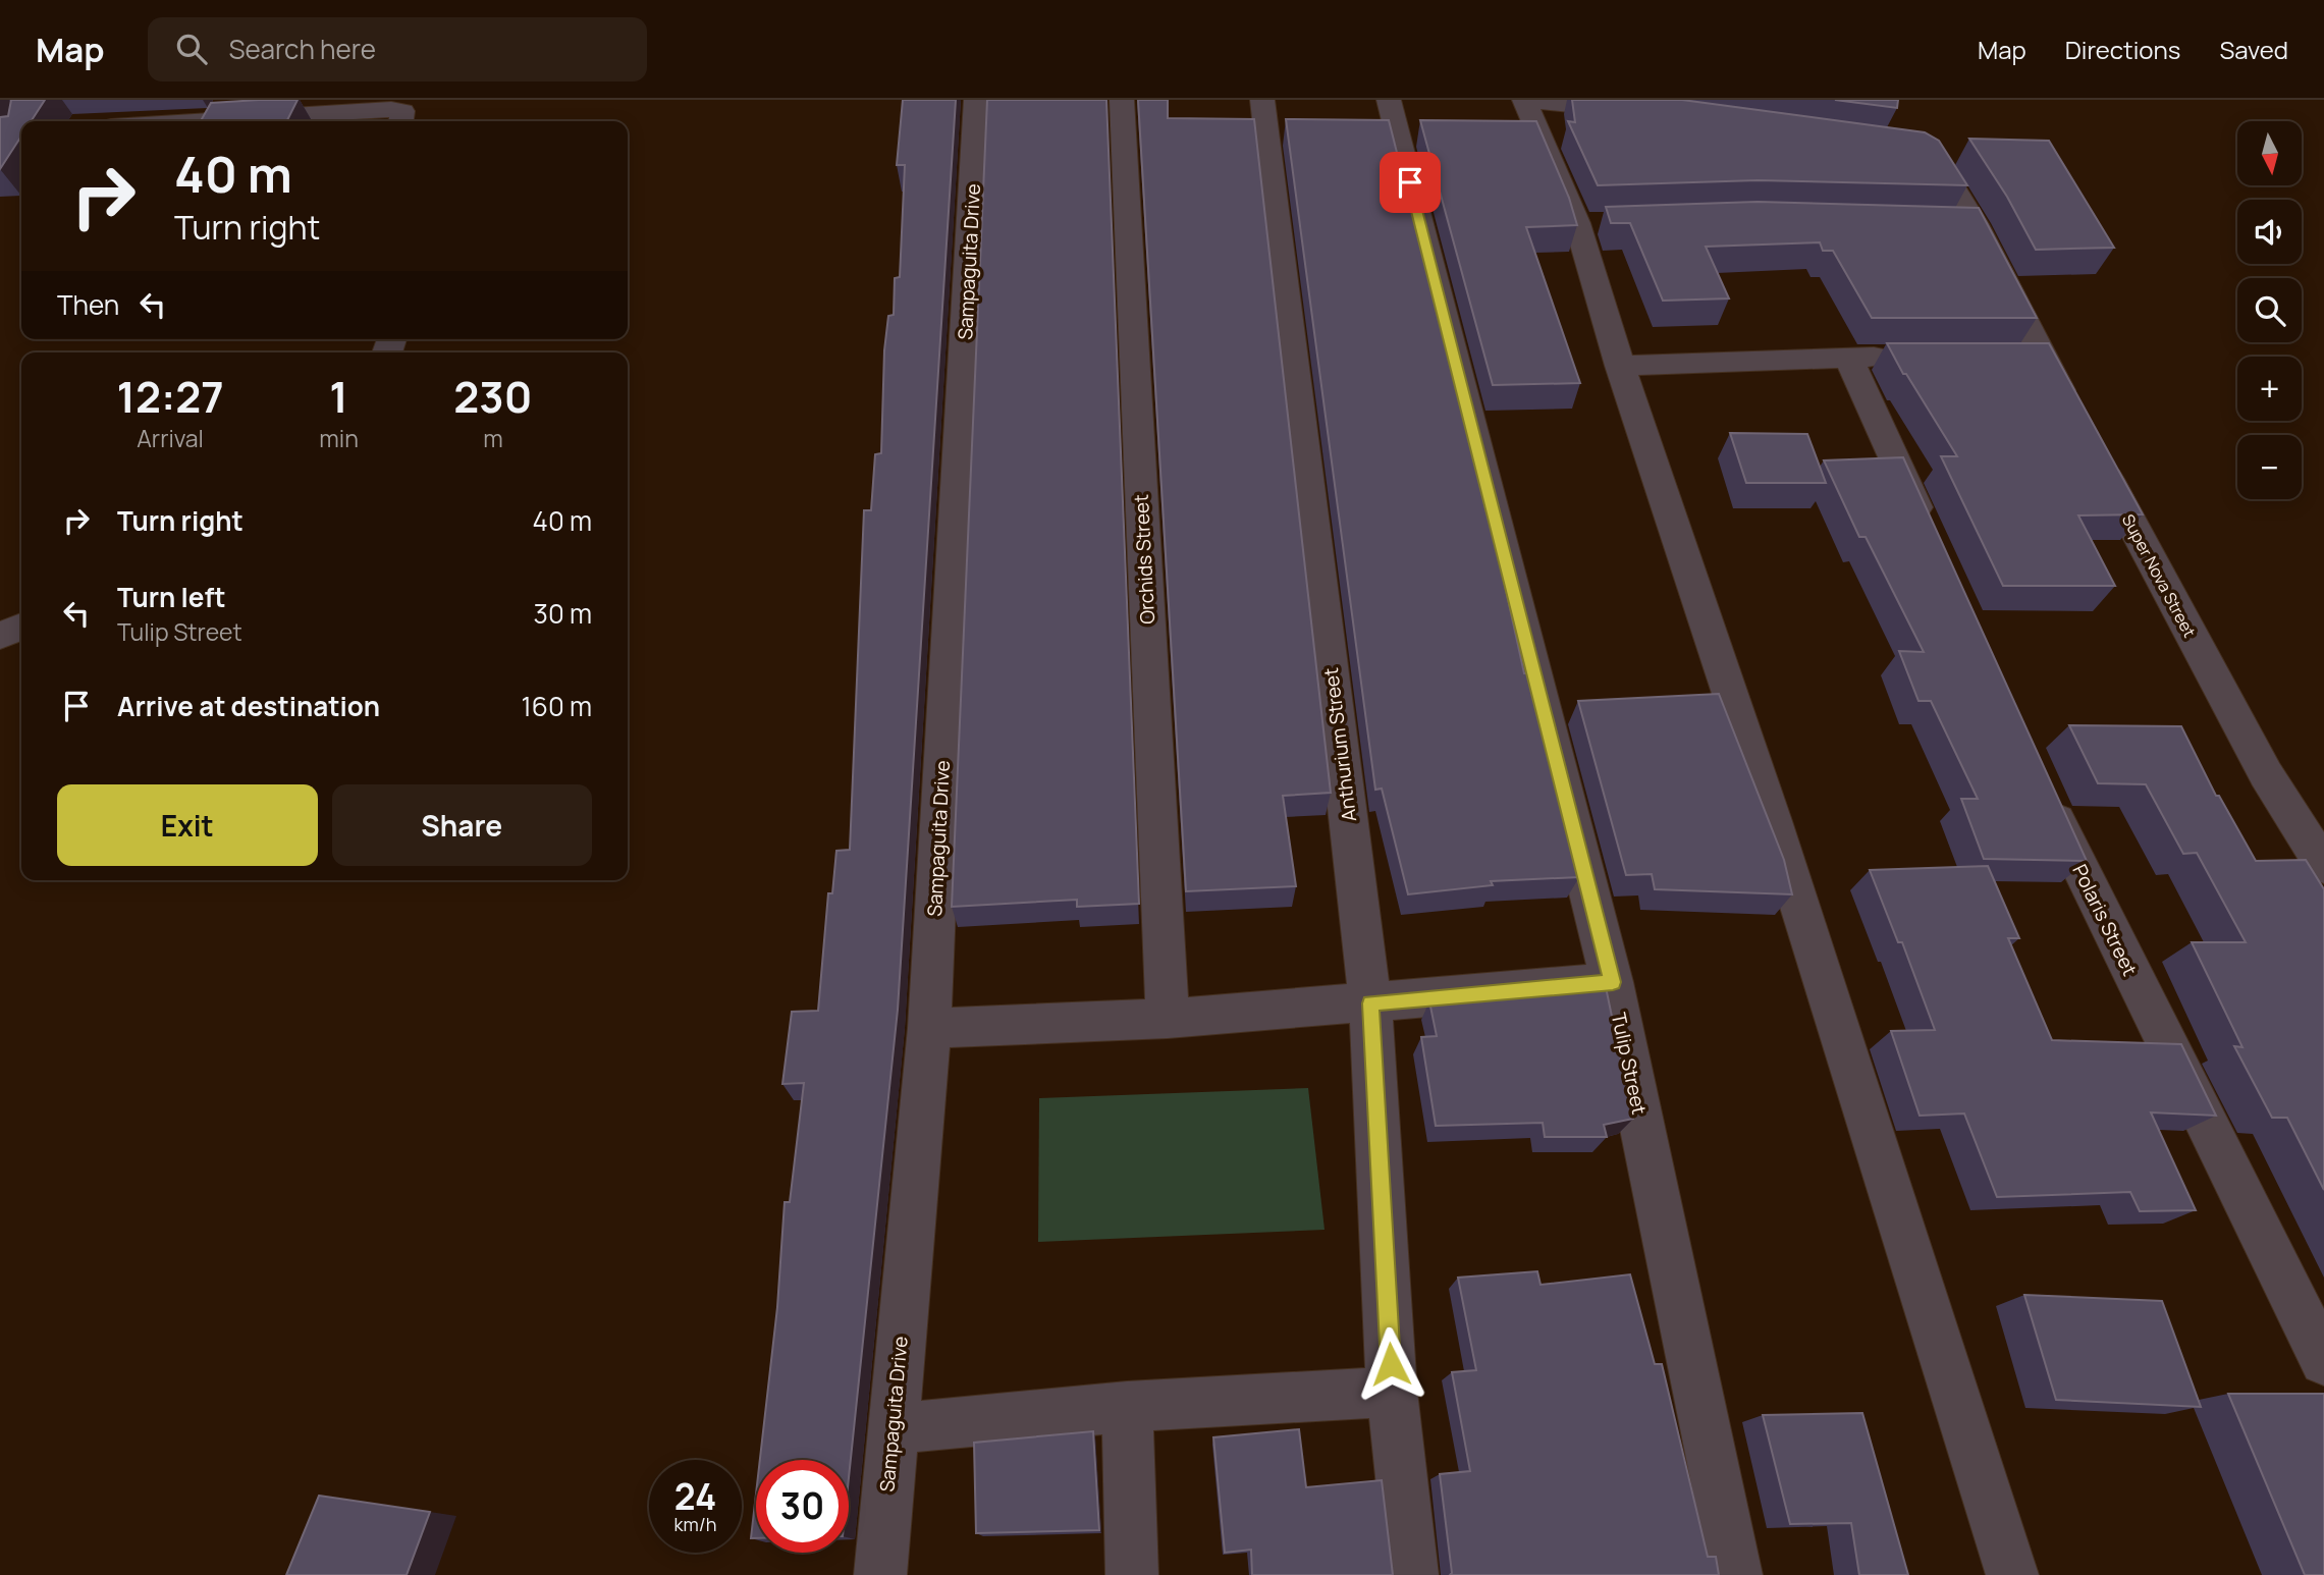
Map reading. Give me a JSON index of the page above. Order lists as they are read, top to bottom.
{
  "streets": {
    "street": [
      "Sampaguita Drive",
      "Orchids Street",
      "Super Nova Street",
      "Anthurium Street",
      "Polaris Street",
      "Tulip Street"
    ]
  },
  "north": "bottom",
  "page": {
    "header": "Map",
    "search": "Search here",
    "nav": ["Map", "Directions", "Saved"],
    "map_buttons": ["+", "−"],
    "turn": ["40 m", "Turn right"],
    "then": "Then",
    "eta": [
      "12:27",
      "Arrival",
      "1",
      "min",
      "230",
      "m"
    ],
    "list": [
      {
        "name": "Turn right",
        "value": "40 m"
      },
      {
        "name": "Turn left",
        "note": "Tulip Street",
        "value": "30 m"
      },
      {
        "name": "Arrive at destination",
        "value": "160 m"
      }
    ],
    "buttons": ["Exit", "Share"],
    "speed": "24 km/h",
    "limit": "30"
  }
}
